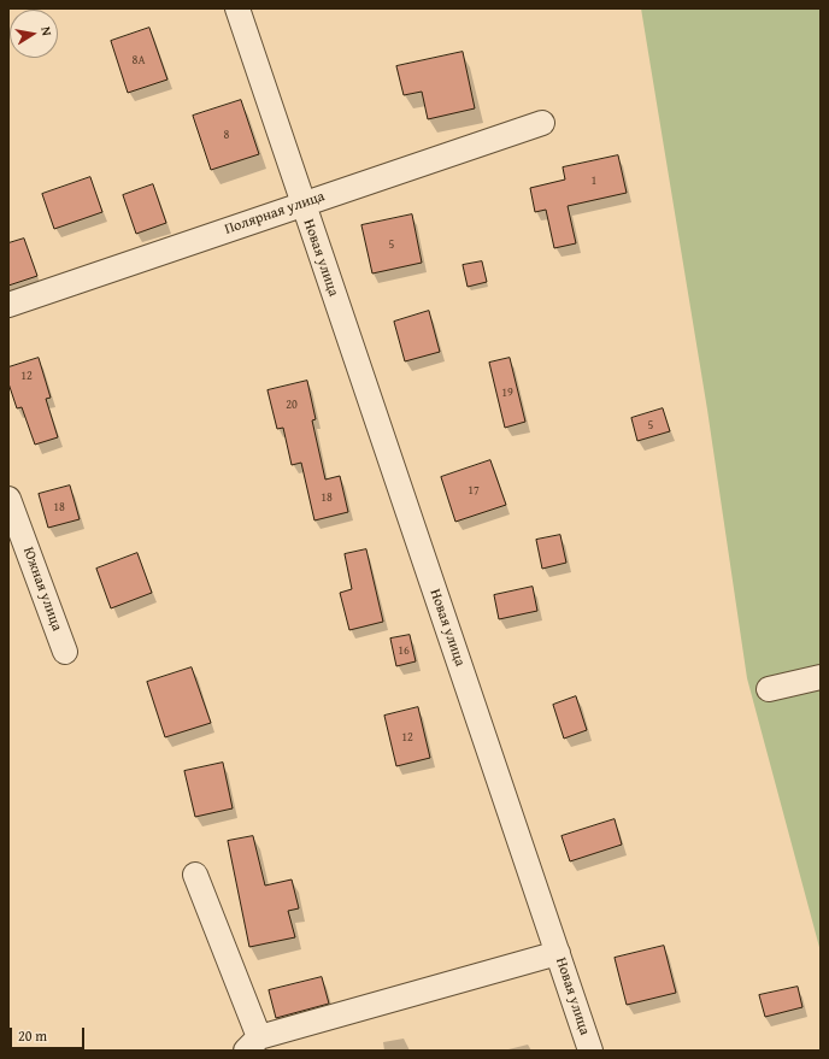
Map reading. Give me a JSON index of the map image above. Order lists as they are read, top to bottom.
{
  "streets": {
    "street": ["Полярная улица", "Новая улица", "Южная улица"]
  },
  "crossings": [
    ["Полярная улица", "Новая улица"]
  ],
  "house_numbers": [
    "8А",
    "8",
    "1",
    "5",
    "12",
    "19",
    "20",
    "5",
    "17",
    "18",
    "18",
    "16",
    "12"
  ],
  "scale_bar": "20 m",
  "north": "right"
}
